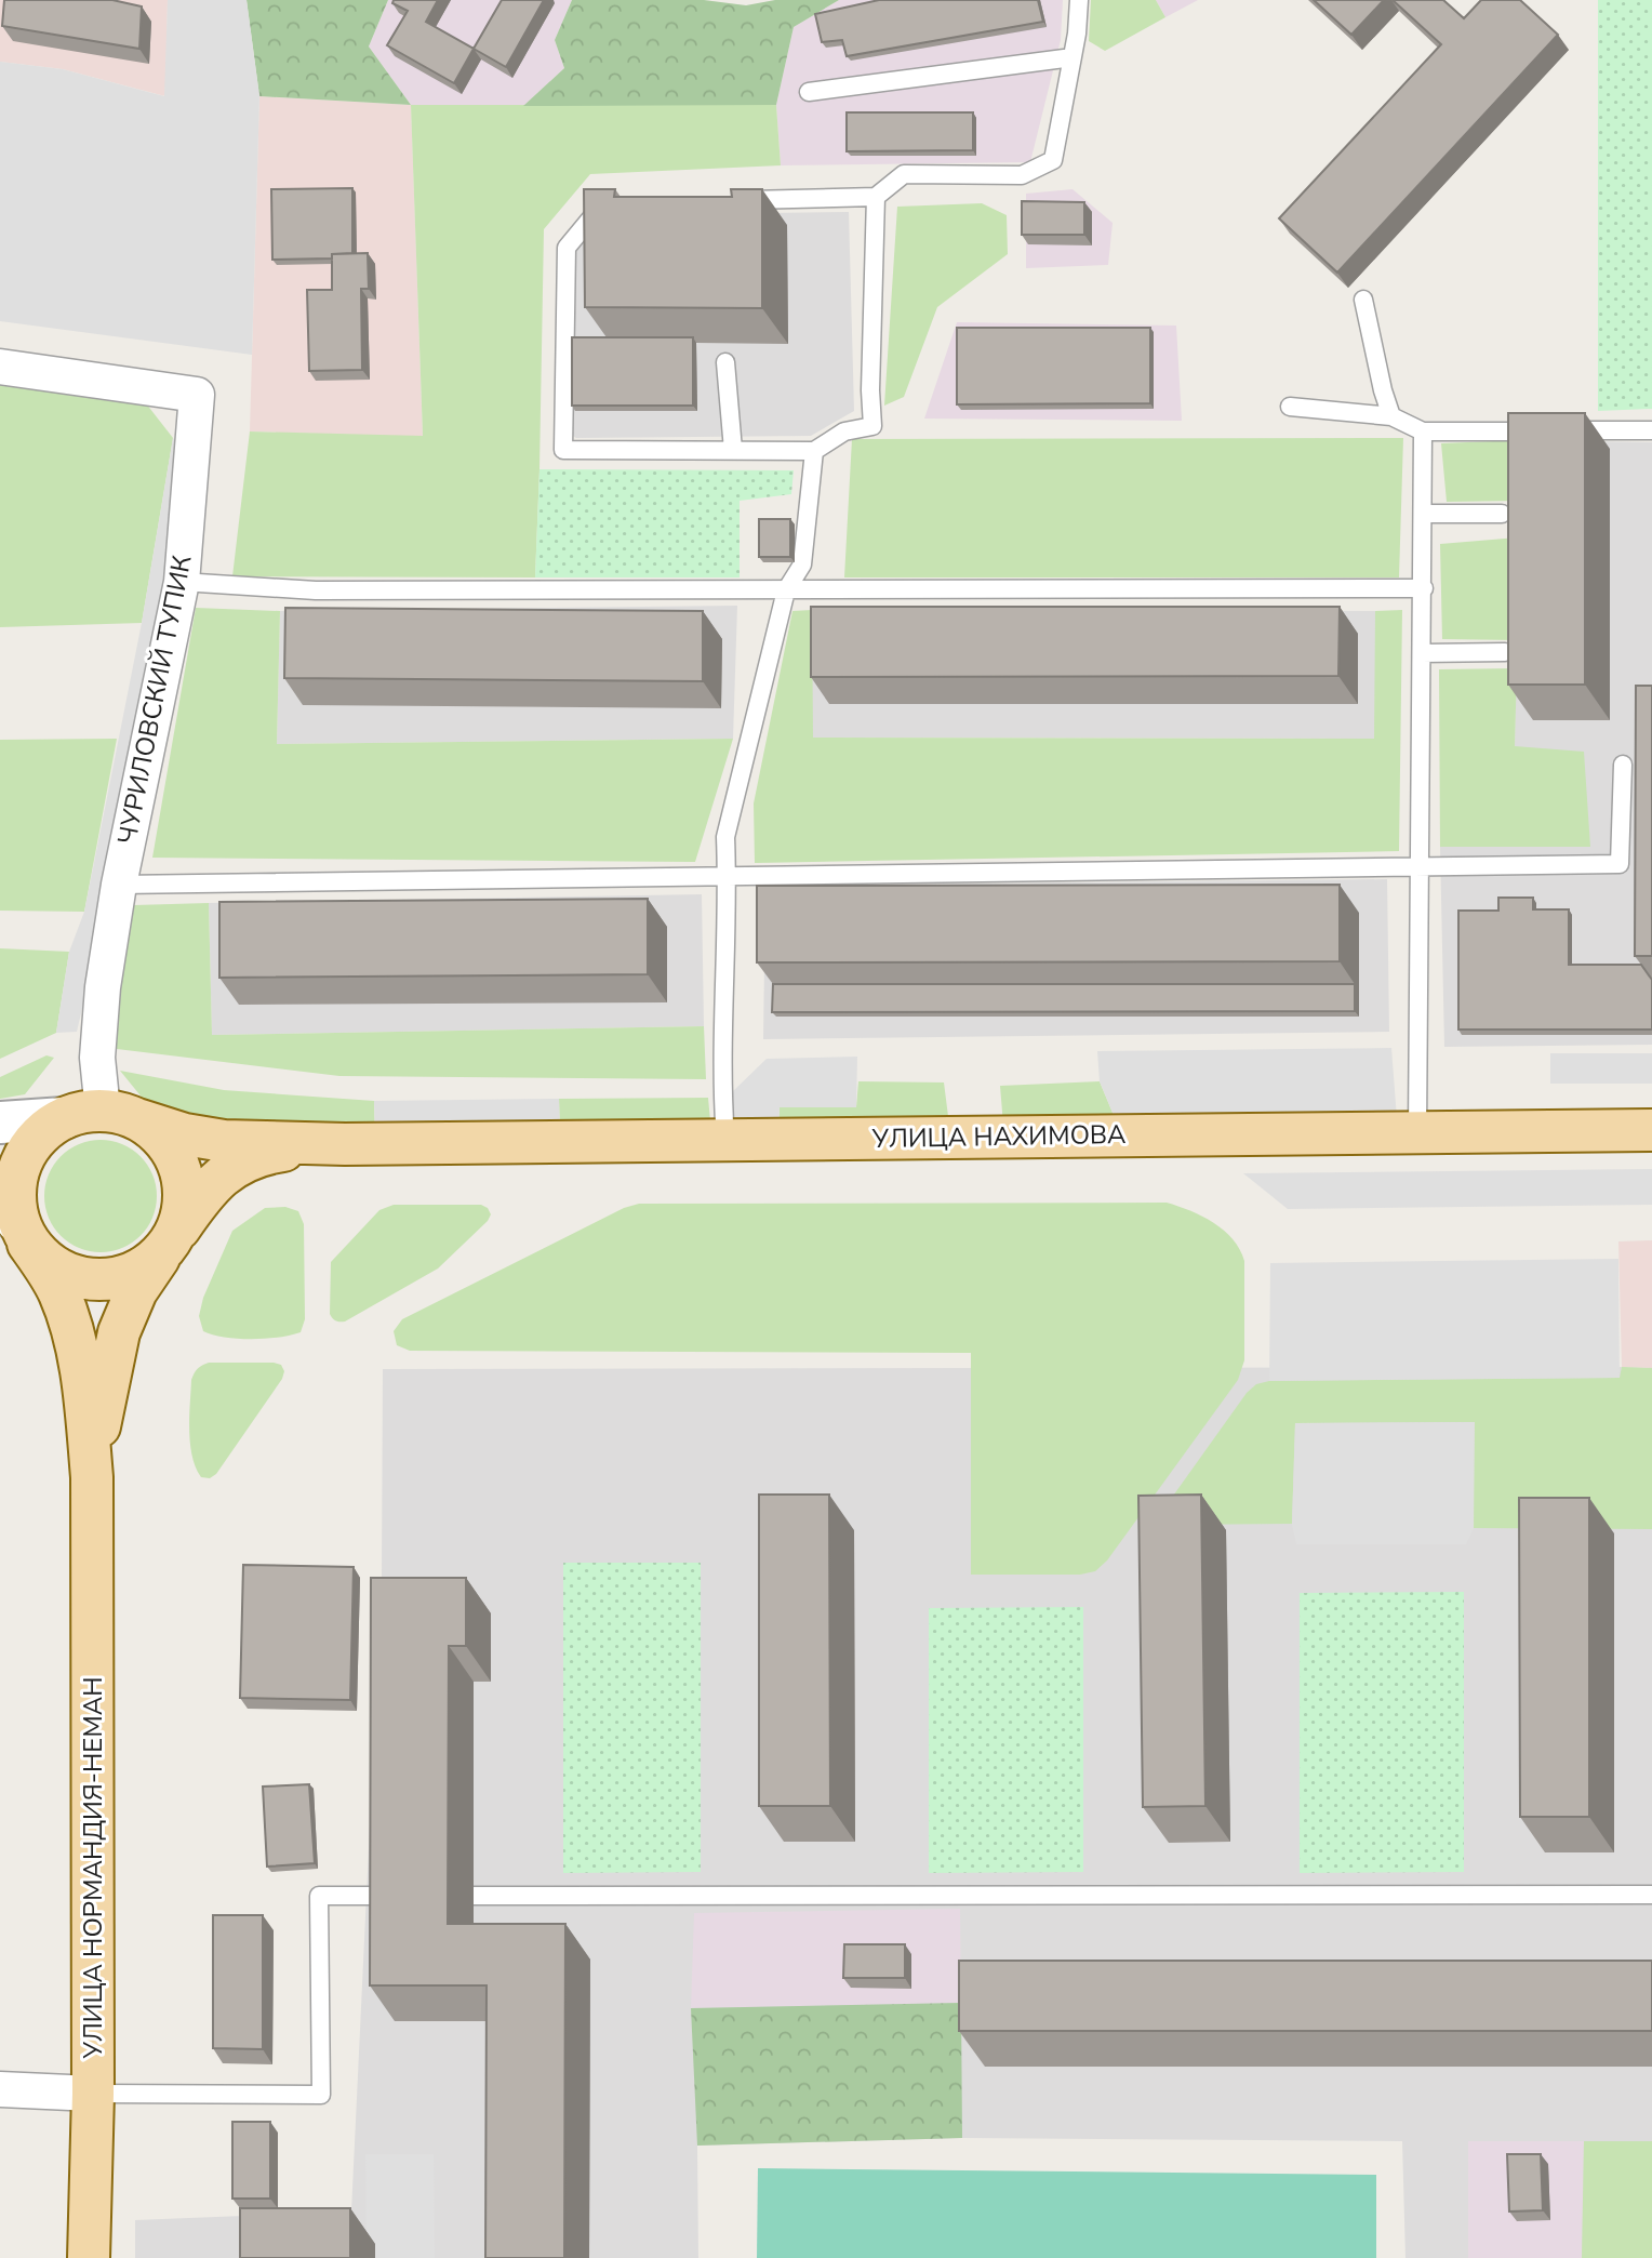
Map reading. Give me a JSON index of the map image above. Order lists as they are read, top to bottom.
{
  "streets": {
    "main road": ["УЛИЦА НАХИМОВА", "УЛИЦА НОРМАНДИЯ-НЕМАН"],
    "street": ["ЧУРИЛОВСКИЙ ТУПИК"]
  }
}
